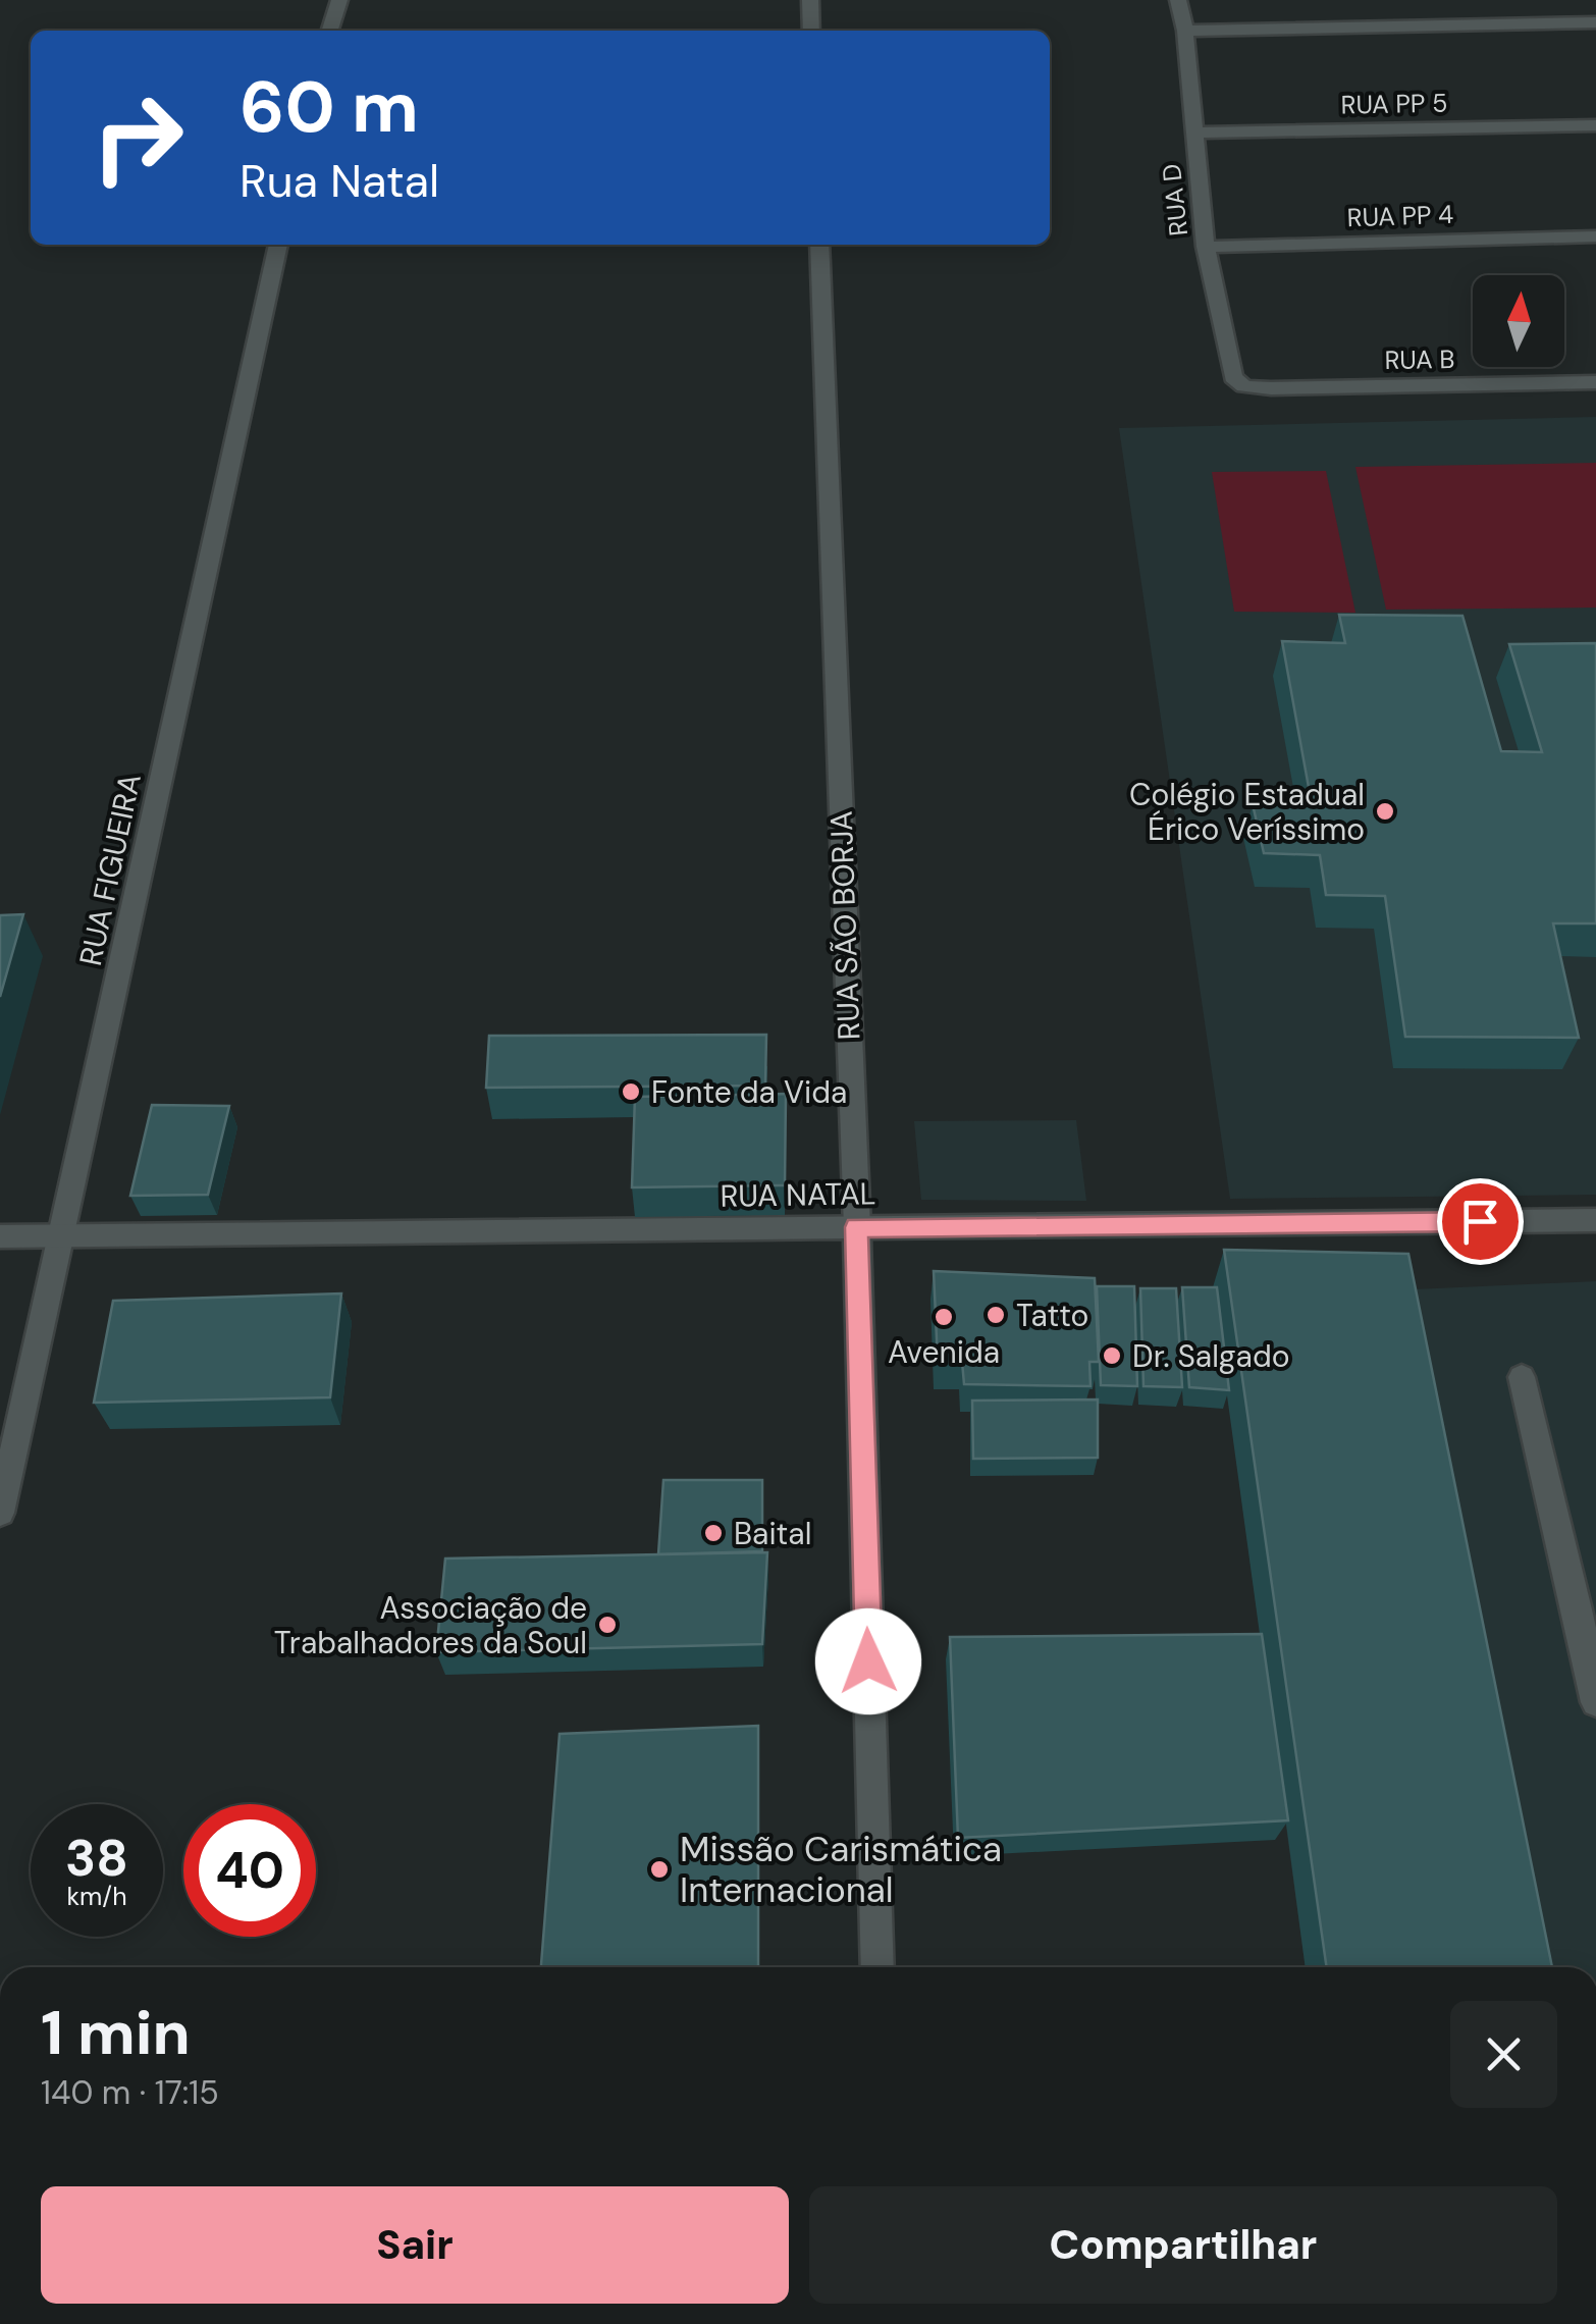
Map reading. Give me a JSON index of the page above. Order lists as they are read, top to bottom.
{
  "streets": {
    "street": [
      "RUA PP 5",
      "RUA D",
      "RUA PP 4",
      "RUA B",
      "RUA FIGUEIRA",
      "RUA SÃO BORJA",
      "RUA NATAL"
    ]
  },
  "crossings": [
    ["RUA PP 5", "RUA D"],
    ["RUA D", "RUA PP 4"],
    ["RUA D", "RUA B"],
    ["RUA FIGUEIRA", "RUA NATAL"],
    ["RUA SÃO BORJA", "RUA NATAL"]
  ],
  "places": [
    "Colégio Estadual Érico Veríssimo",
    "Fonte da Vida",
    "Tatto",
    "Avenida",
    "Dr. Salgado",
    "Baital",
    "Associação de Trabalhadores da Soul",
    "Missão Carismática Internacional"
  ],
  "north": "top",
  "page": {
    "turn": ["60 m", "Rua Natal"],
    "speed": "38 km/h",
    "limit": "40",
    "heading": ["1 min", "140 m · 17:15"],
    "buttons": ["Sair", "Compartilhar"]
  }
}
